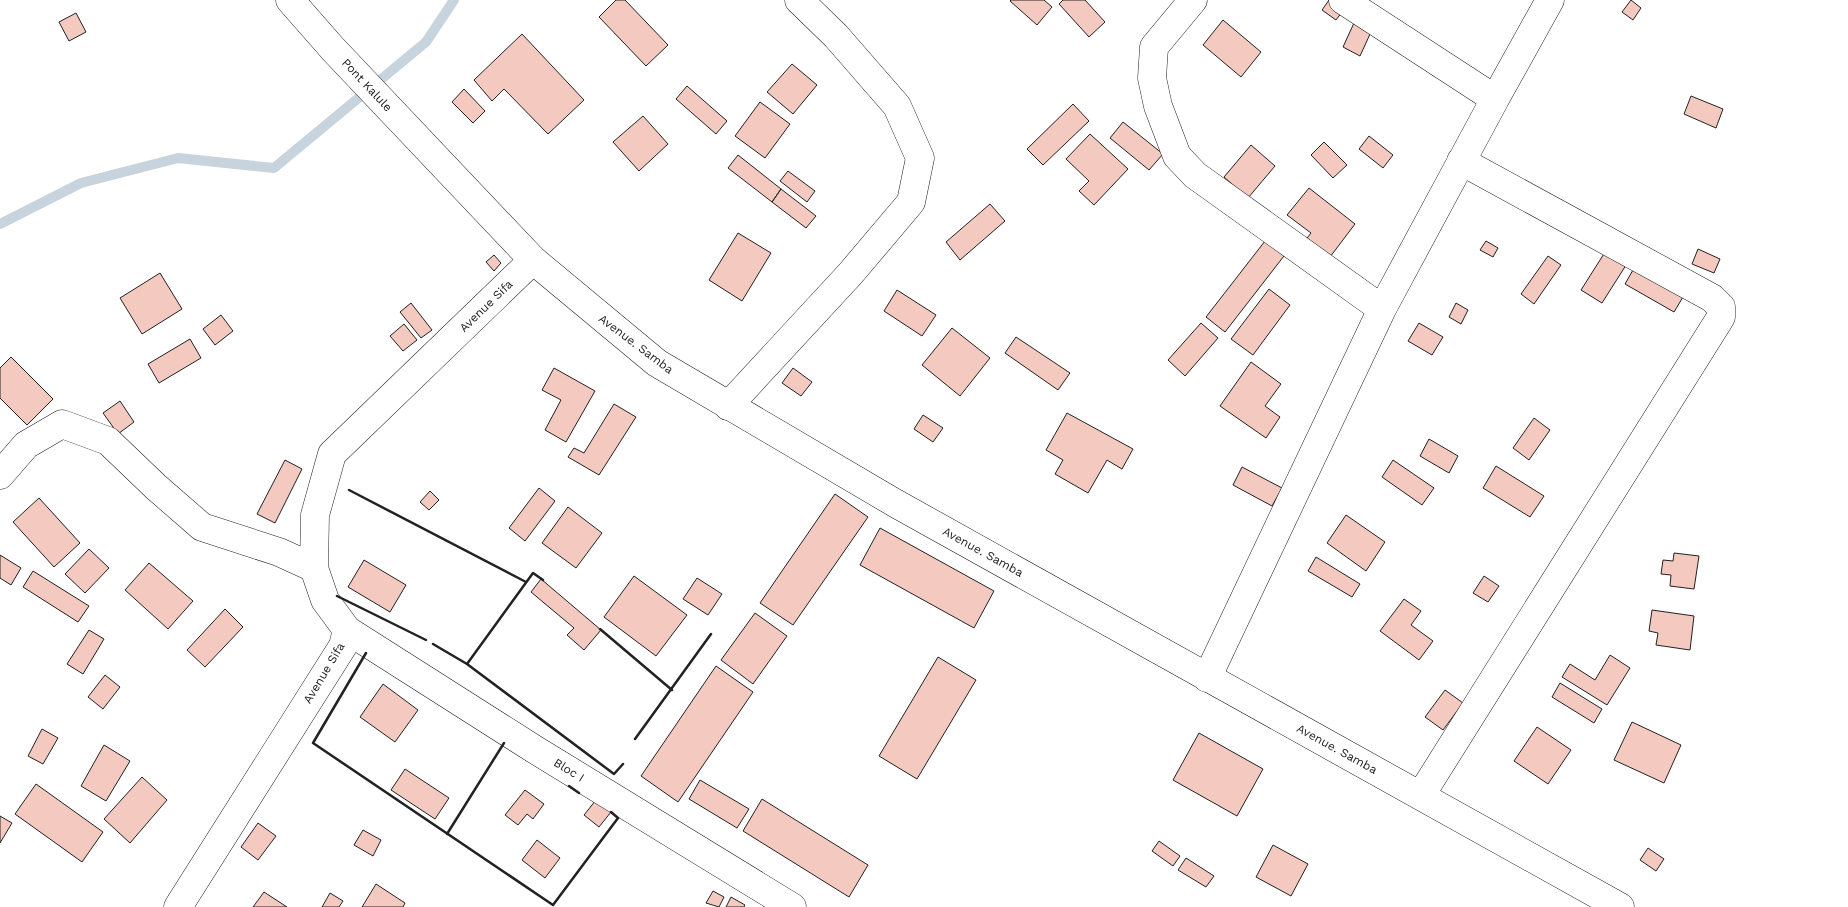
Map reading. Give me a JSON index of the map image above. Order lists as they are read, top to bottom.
{
  "streets": {
    "street": [
      "Pont Kalule",
      "Avenue Sifa",
      "Avenue. Samba",
      "Bloc I"
    ]
  },
  "crossings": [
    ["Pont Kalule", "Avenue. Samba"],
    ["Avenue Sifa", "Avenue. Samba"],
    ["Avenue Sifa", "Bloc I"]
  ]
}
